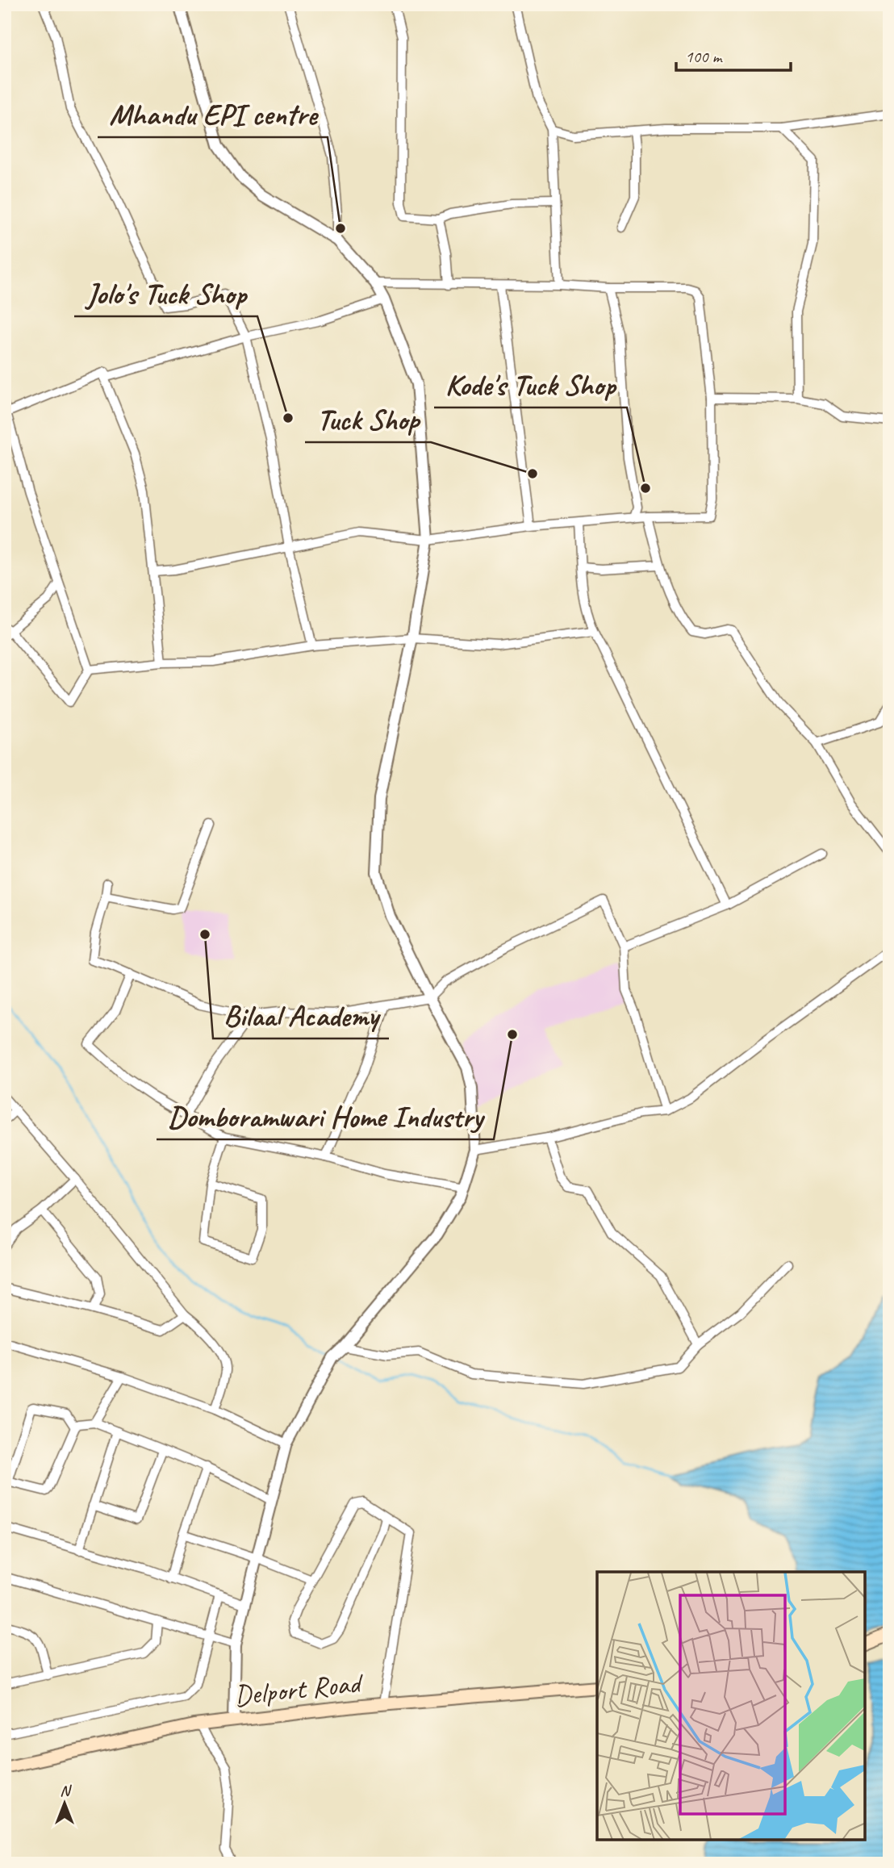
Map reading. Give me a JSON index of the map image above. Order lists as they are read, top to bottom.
{
  "streets": {
    "main road": ["Delport Road"]
  },
  "places": [
    "Mhandu EPI centre",
    "Jolo's Tuck Shop",
    "Tuck Shop",
    "Kode's Tuck Shop",
    "Bilaal Academy",
    "Domboramwari Home Industry"
  ],
  "scale_bar": "100 m",
  "north": "top"
}
